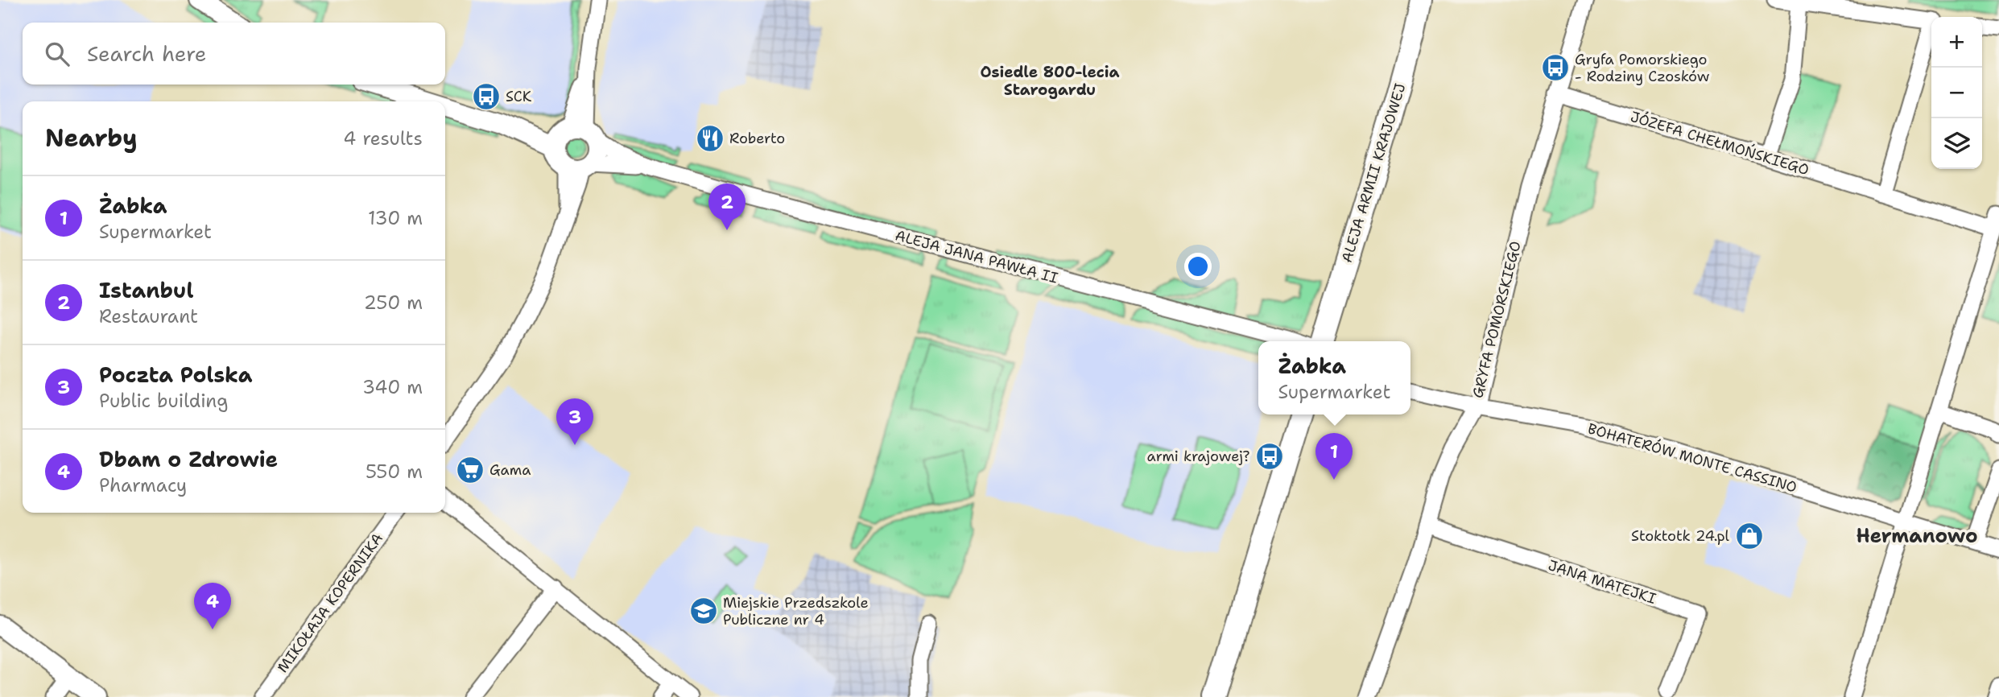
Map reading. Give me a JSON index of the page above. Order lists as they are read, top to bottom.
{
  "streets": {
    "main road": ["ALEJA ARMII KRAJOWEJ"],
    "street": [
      "JÓZEFA CHEŁMOŃSKIEGO",
      "ALEJA JANA PAWŁA II",
      "GRYFA POMORSKIEGO",
      "BOHATERÓW MONTE CASSINO",
      "JANA MATEJKI",
      "MIKOŁAJA KOPERNIKA"
    ]
  },
  "crossings": [
    ["JÓZEFA CHEŁMOŃSKIEGO", "GRYFA POMORSKIEGO"],
    ["GRYFA POMORSKIEGO", "BOHATERÓW MONTE CASSINO"],
    ["GRYFA POMORSKIEGO", "JANA MATEJKI"]
  ],
  "districts": ["Osiedle 800-lecia Starogardu", "Hermanowo"],
  "places": {
    "bus stop": ["Gryfa Pomorskiego - Rodziny Czosków", "SCK", "armi krajowej?"],
    "restaurant": ["Roberto"],
    "supermarket": ["Gama"],
    "shop": ["Stoktotk 24.pl"],
    "school or university": ["Miejskie Przedszkole Publiczne nr 4"]
  },
  "page": {
    "map_buttons": ["+", "−"],
    "search": "Search here",
    "heading": ["Nearby", "4 results"],
    "list": [
      {
        "mark": "1",
        "name": "Żabka",
        "note": "Supermarket",
        "value": "130 m"
      },
      {
        "mark": "2",
        "name": "Istanbul",
        "note": "Restaurant",
        "value": "250 m"
      },
      {
        "mark": "3",
        "name": "Poczta Polska",
        "note": "Public building",
        "value": "340 m"
      },
      {
        "mark": "4",
        "name": "Dbam o Zdrowie",
        "note": "Pharmacy",
        "value": "550 m"
      }
    ],
    "pins": [
      "2",
      "3",
      "1",
      "4"
    ],
    "popup": ["Żabka", "Supermarket"]
  }
}
